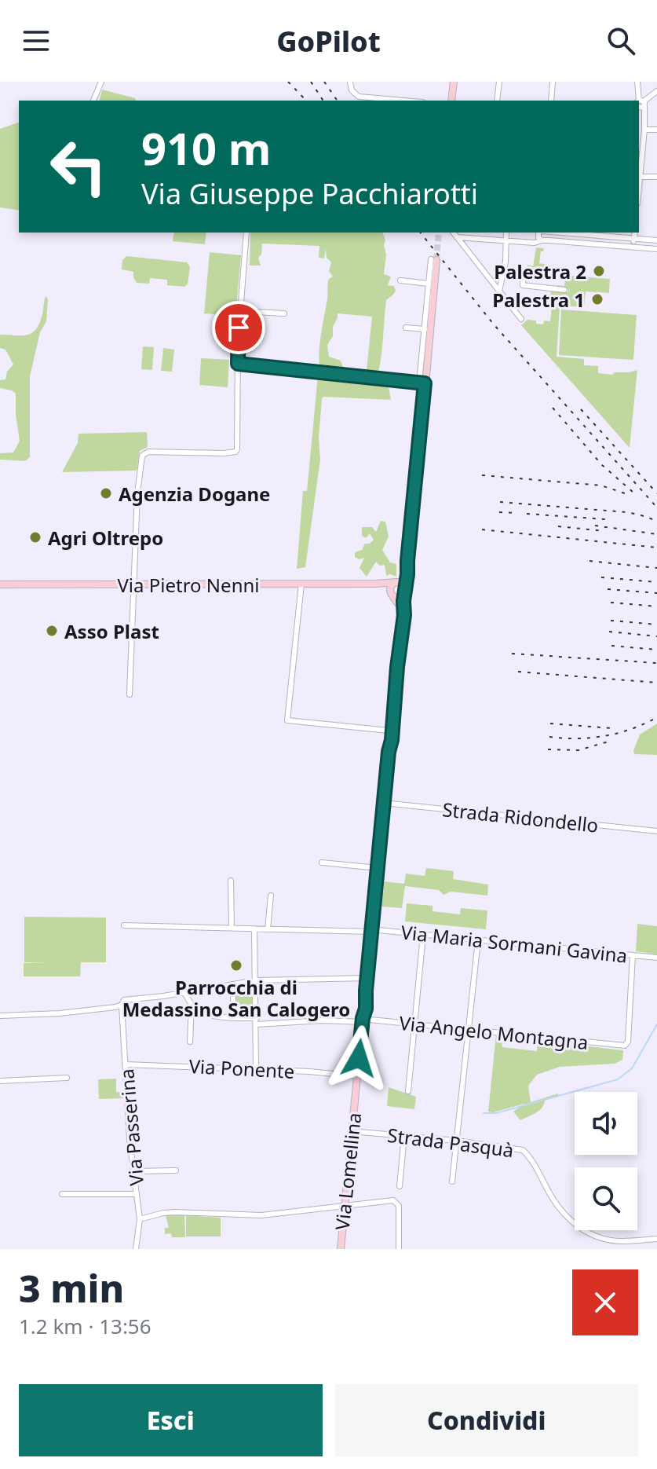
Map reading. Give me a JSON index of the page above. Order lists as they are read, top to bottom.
{
  "streets": {
    "main road": ["Via Pietro Nenni", "Via Lomellina"],
    "street": [
      "Strada Ridondello",
      "Via Maria Sormani Gavina",
      "Via Angelo Montagna",
      "Via Ponente",
      "Via Passerina",
      "Strada Pasquà"
    ]
  },
  "crossings": [
    ["Via Pietro Nenni", "Via Lomellina"],
    ["Strada Ridondello", "Via Lomellina"],
    ["Via Maria Sormani Gavina", "Via Angelo Montagna"],
    ["Via Maria Sormani Gavina", "Via Lomellina"],
    ["Via Angelo Montagna", "Via Lomellina"],
    ["Via Ponente", "Via Passerina"],
    ["Via Ponente", "Via Lomellina"],
    ["Strada Pasquà", "Via Lomellina"]
  ],
  "places": [
    "Palestra 2",
    "Palestra 1",
    "Agenzia Dogane",
    "Agri Oltrepo",
    "Asso Plast",
    "Parrocchia di Medassino San Calogero"
  ],
  "page": {
    "header": "GoPilot",
    "turn": ["910 m", "Via Giuseppe Pacchiarotti"],
    "heading": ["3 min", "1.2 km · 13:56"],
    "buttons": ["Esci", "Condividi"]
  }
}
